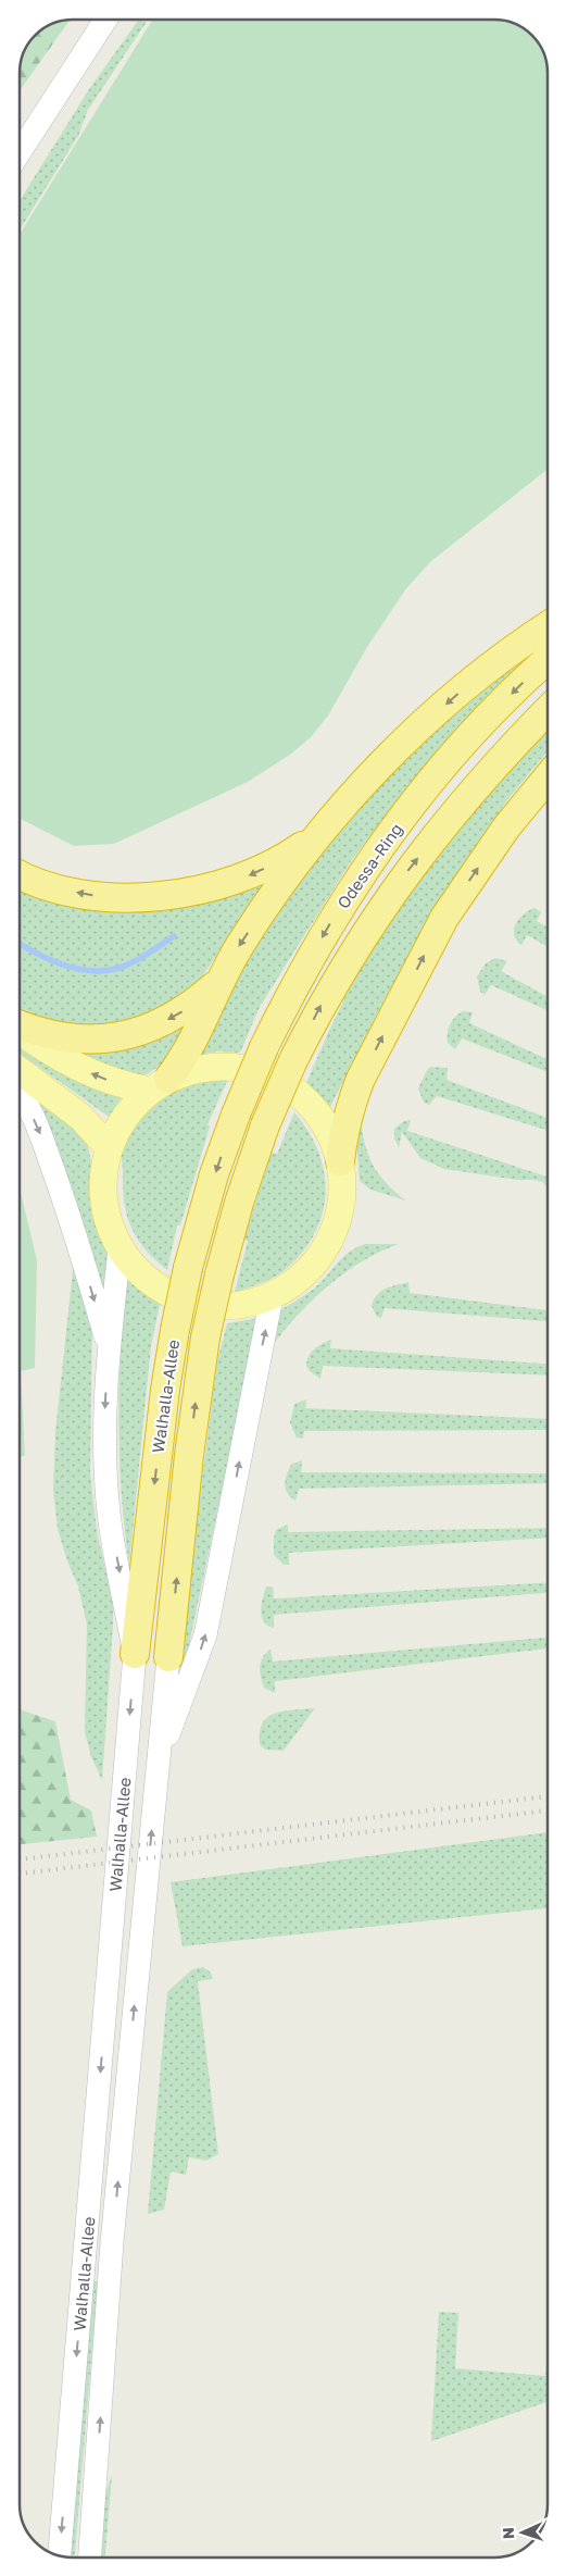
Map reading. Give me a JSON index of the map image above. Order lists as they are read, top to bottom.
{
  "streets": {
    "highway": ["Odessa-Ring", "Walhalla-Allee"]
  },
  "crossings": [
    ["Odessa-Ring", "Walhalla-Allee"]
  ],
  "north": "left"
}
